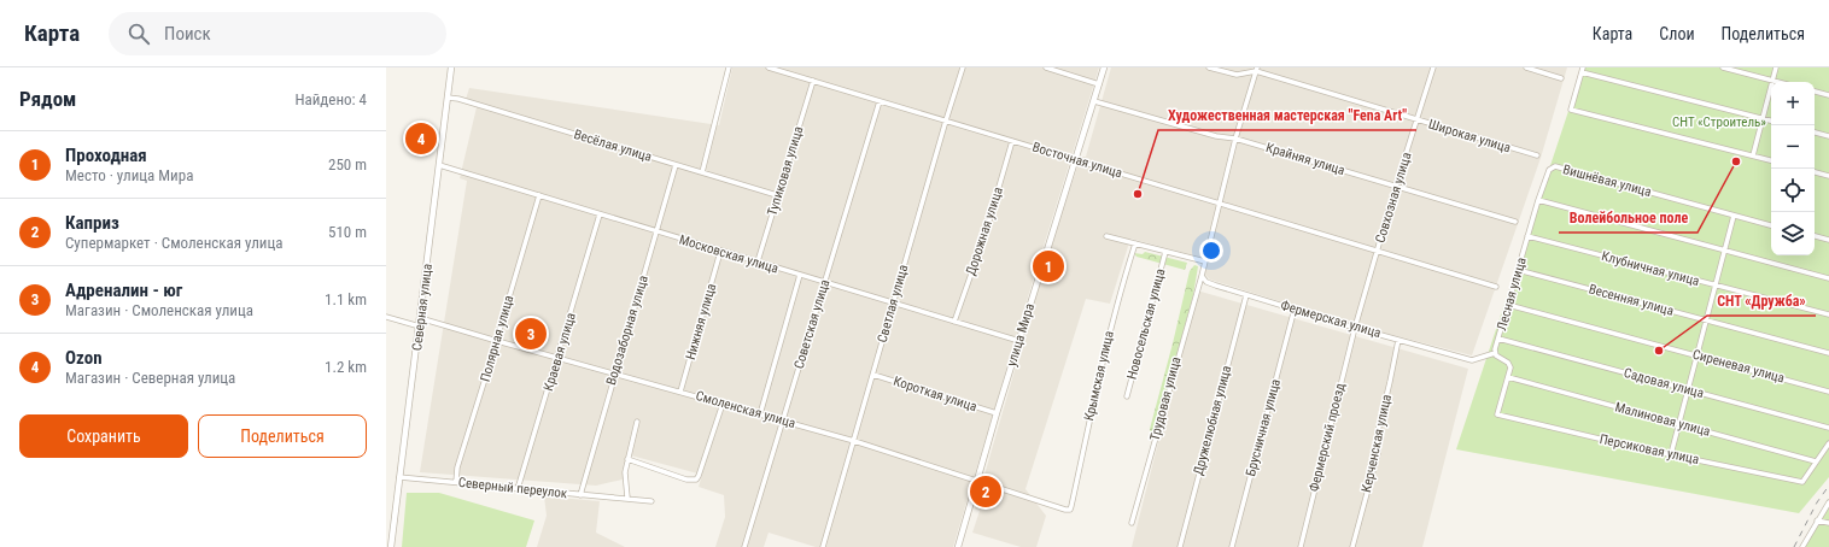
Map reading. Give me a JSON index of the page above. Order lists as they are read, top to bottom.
{
  "streets": {
    "street": [
      "Широкая улица",
      "Весёлая улица",
      "Крайняя улица",
      "Восточная улица",
      "Тупиковая улица",
      "Вишнёвая улица",
      "Совхозная улица",
      "Дорожная улица",
      "Московская улица",
      "Клубничная улица",
      "Лесная улица",
      "Весенняя улица",
      "Светлая улица",
      "Северная улица",
      "Фермерская улица",
      "Нижняя улица",
      "Советская улица",
      "Новосельская улица",
      "Водозаборная улица",
      "улица Мира",
      "Полярная улица",
      "Краевая улица",
      "Сиреневая улица",
      "Крымская улица",
      "Садовая улица",
      "Короткая улица",
      "Трудовая улица",
      "Смоленская улица",
      "Малиновая улица",
      "Дружелюбная улица",
      "Брусничная улица",
      "Фермерский проезд",
      "Керченская улица",
      "Персиковая улица",
      "Северный переулок"
    ]
  },
  "crossings": [
    ["Широкая улица", "Совхозная улица"],
    ["Весёлая улица", "Тупиковая улица"],
    ["Весёлая улица", "Северная улица"],
    ["Весёлая улица", "Водозаборная улица"],
    ["Крайняя улица", "Совхозная улица"],
    ["Крайняя улица", "улица Мира"],
    ["Восточная улица", "Тупиковая улица"],
    ["Восточная улица", "Совхозная улица"],
    ["Восточная улица", "Дорожная улица"],
    ["Восточная улица", "Светлая улица"],
    ["Восточная улица", "Советская улица"],
    ["Восточная улица", "улица Мира"],
    ["Тупиковая улица", "Московская улица"],
    ["Вишнёвая улица", "Лесная улица"],
    ["Совхозная улица", "Фермерская улица"],
    ["Совхозная улица", "Фермерский проезд"],
    ["Дорожная улица", "Московская улица"],
    ["Московская улица", "Светлая улица"],
    ["Московская улица", "Северная улица"],
    ["Московская улица", "Нижняя улица"],
    ["Московская улица", "Советская улица"],
    ["Московская улица", "Водозаборная улица"],
    ["Московская улица", "улица Мира"],
    ["Московская улица", "Полярная улица"],
    ["Московская улица", "Краевая улица"],
    ["Клубничная улица", "Лесная улица"],
    ["Лесная улица", "Весенняя улица"],
    ["Лесная улица", "Фермерская улица"],
    ["Лесная улица", "Сиреневая улица"],
    ["Лесная улица", "Садовая улица"],
    ["Светлая улица", "Короткая улица"],
    ["Светлая улица", "Смоленская улица"],
    ["Северная улица", "Смоленская улица"],
    ["Северная улица", "Северный переулок"],
    ["Фермерская улица", "Трудовая улица"],
    ["Фермерская улица", "Дружелюбная улица"],
    ["Фермерская улица", "Брусничная улица"],
    ["Фермерская улица", "Фермерский проезд"],
    ["Фермерская улица", "Керченская улица"],
    ["Нижняя улица", "Смоленская улица"],
    ["Советская улица", "Смоленская улица"],
    ["Водозаборная улица", "Смоленская улица"],
    ["Водозаборная улица", "Северный переулок"],
    ["улица Мира", "Короткая улица"],
    ["улица Мира", "Смоленская улица"],
    ["Полярная улица", "Смоленская улица"],
    ["Полярная улица", "Северный переулок"],
    ["Краевая улица", "Смоленская улица"],
    ["Краевая улица", "Северный переулок"],
    ["Крымская улица", "Смоленская улица"],
    ["Малиновая улица", "Персиковая улица"]
  ],
  "parks": ["СНТ «Строитель»"],
  "places": ["Волейбольное поле", "Художественная мастерская \"Fena Art\"", "СНТ «Дружба»"],
  "page": {
    "header": "Карта",
    "search": "Поиск",
    "nav": ["Карта", "Слои", "Поделиться"],
    "heading": ["Рядом", "Найдено: 4"],
    "map_buttons": ["+", "−"],
    "pins": [
      "4",
      "1",
      "3",
      "2"
    ],
    "list": [
      {
        "mark": "1",
        "name": "Проходная",
        "note": "Место · улица Мира",
        "value": "250 m"
      },
      {
        "mark": "2",
        "name": "Каприз",
        "note": "Супермаркет · Смоленская улица",
        "value": "510 m"
      },
      {
        "mark": "3",
        "name": "Адреналин - юг",
        "note": "Магазин · Смоленская улица",
        "value": "1.1 km"
      },
      {
        "mark": "4",
        "name": "Ozon",
        "note": "Магазин · Северная улица",
        "value": "1.2 km"
      }
    ],
    "buttons": ["Сохранить", "Поделиться"]
  }
}
